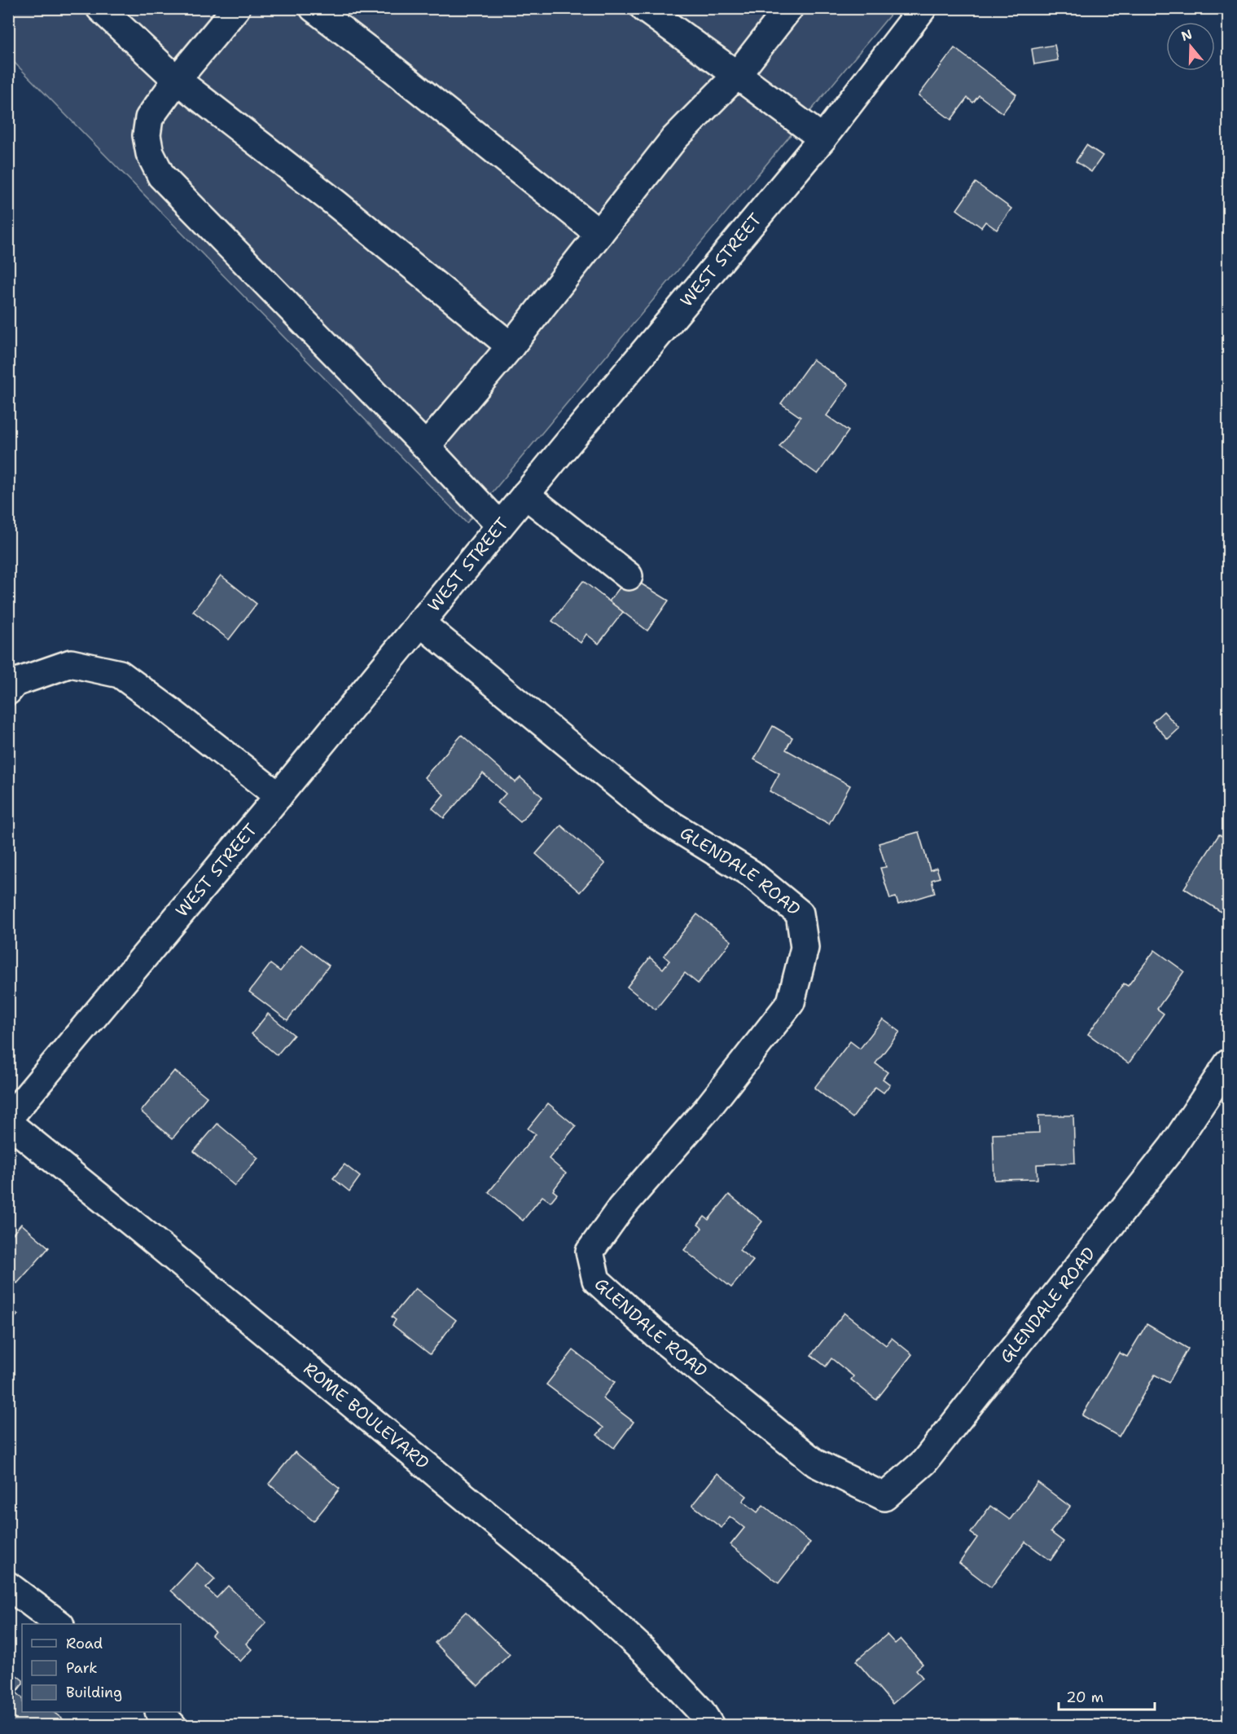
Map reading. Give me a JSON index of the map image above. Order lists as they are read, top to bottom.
{
  "streets": {
    "street": ["WEST STREET", "GLENDALE ROAD", "ROME BOULEVARD"]
  },
  "crossings": [
    ["WEST STREET", "GLENDALE ROAD"]
  ],
  "legend": ["Road", "Park", "Building"],
  "scale_bar": "20 m",
  "north": "top"
}
